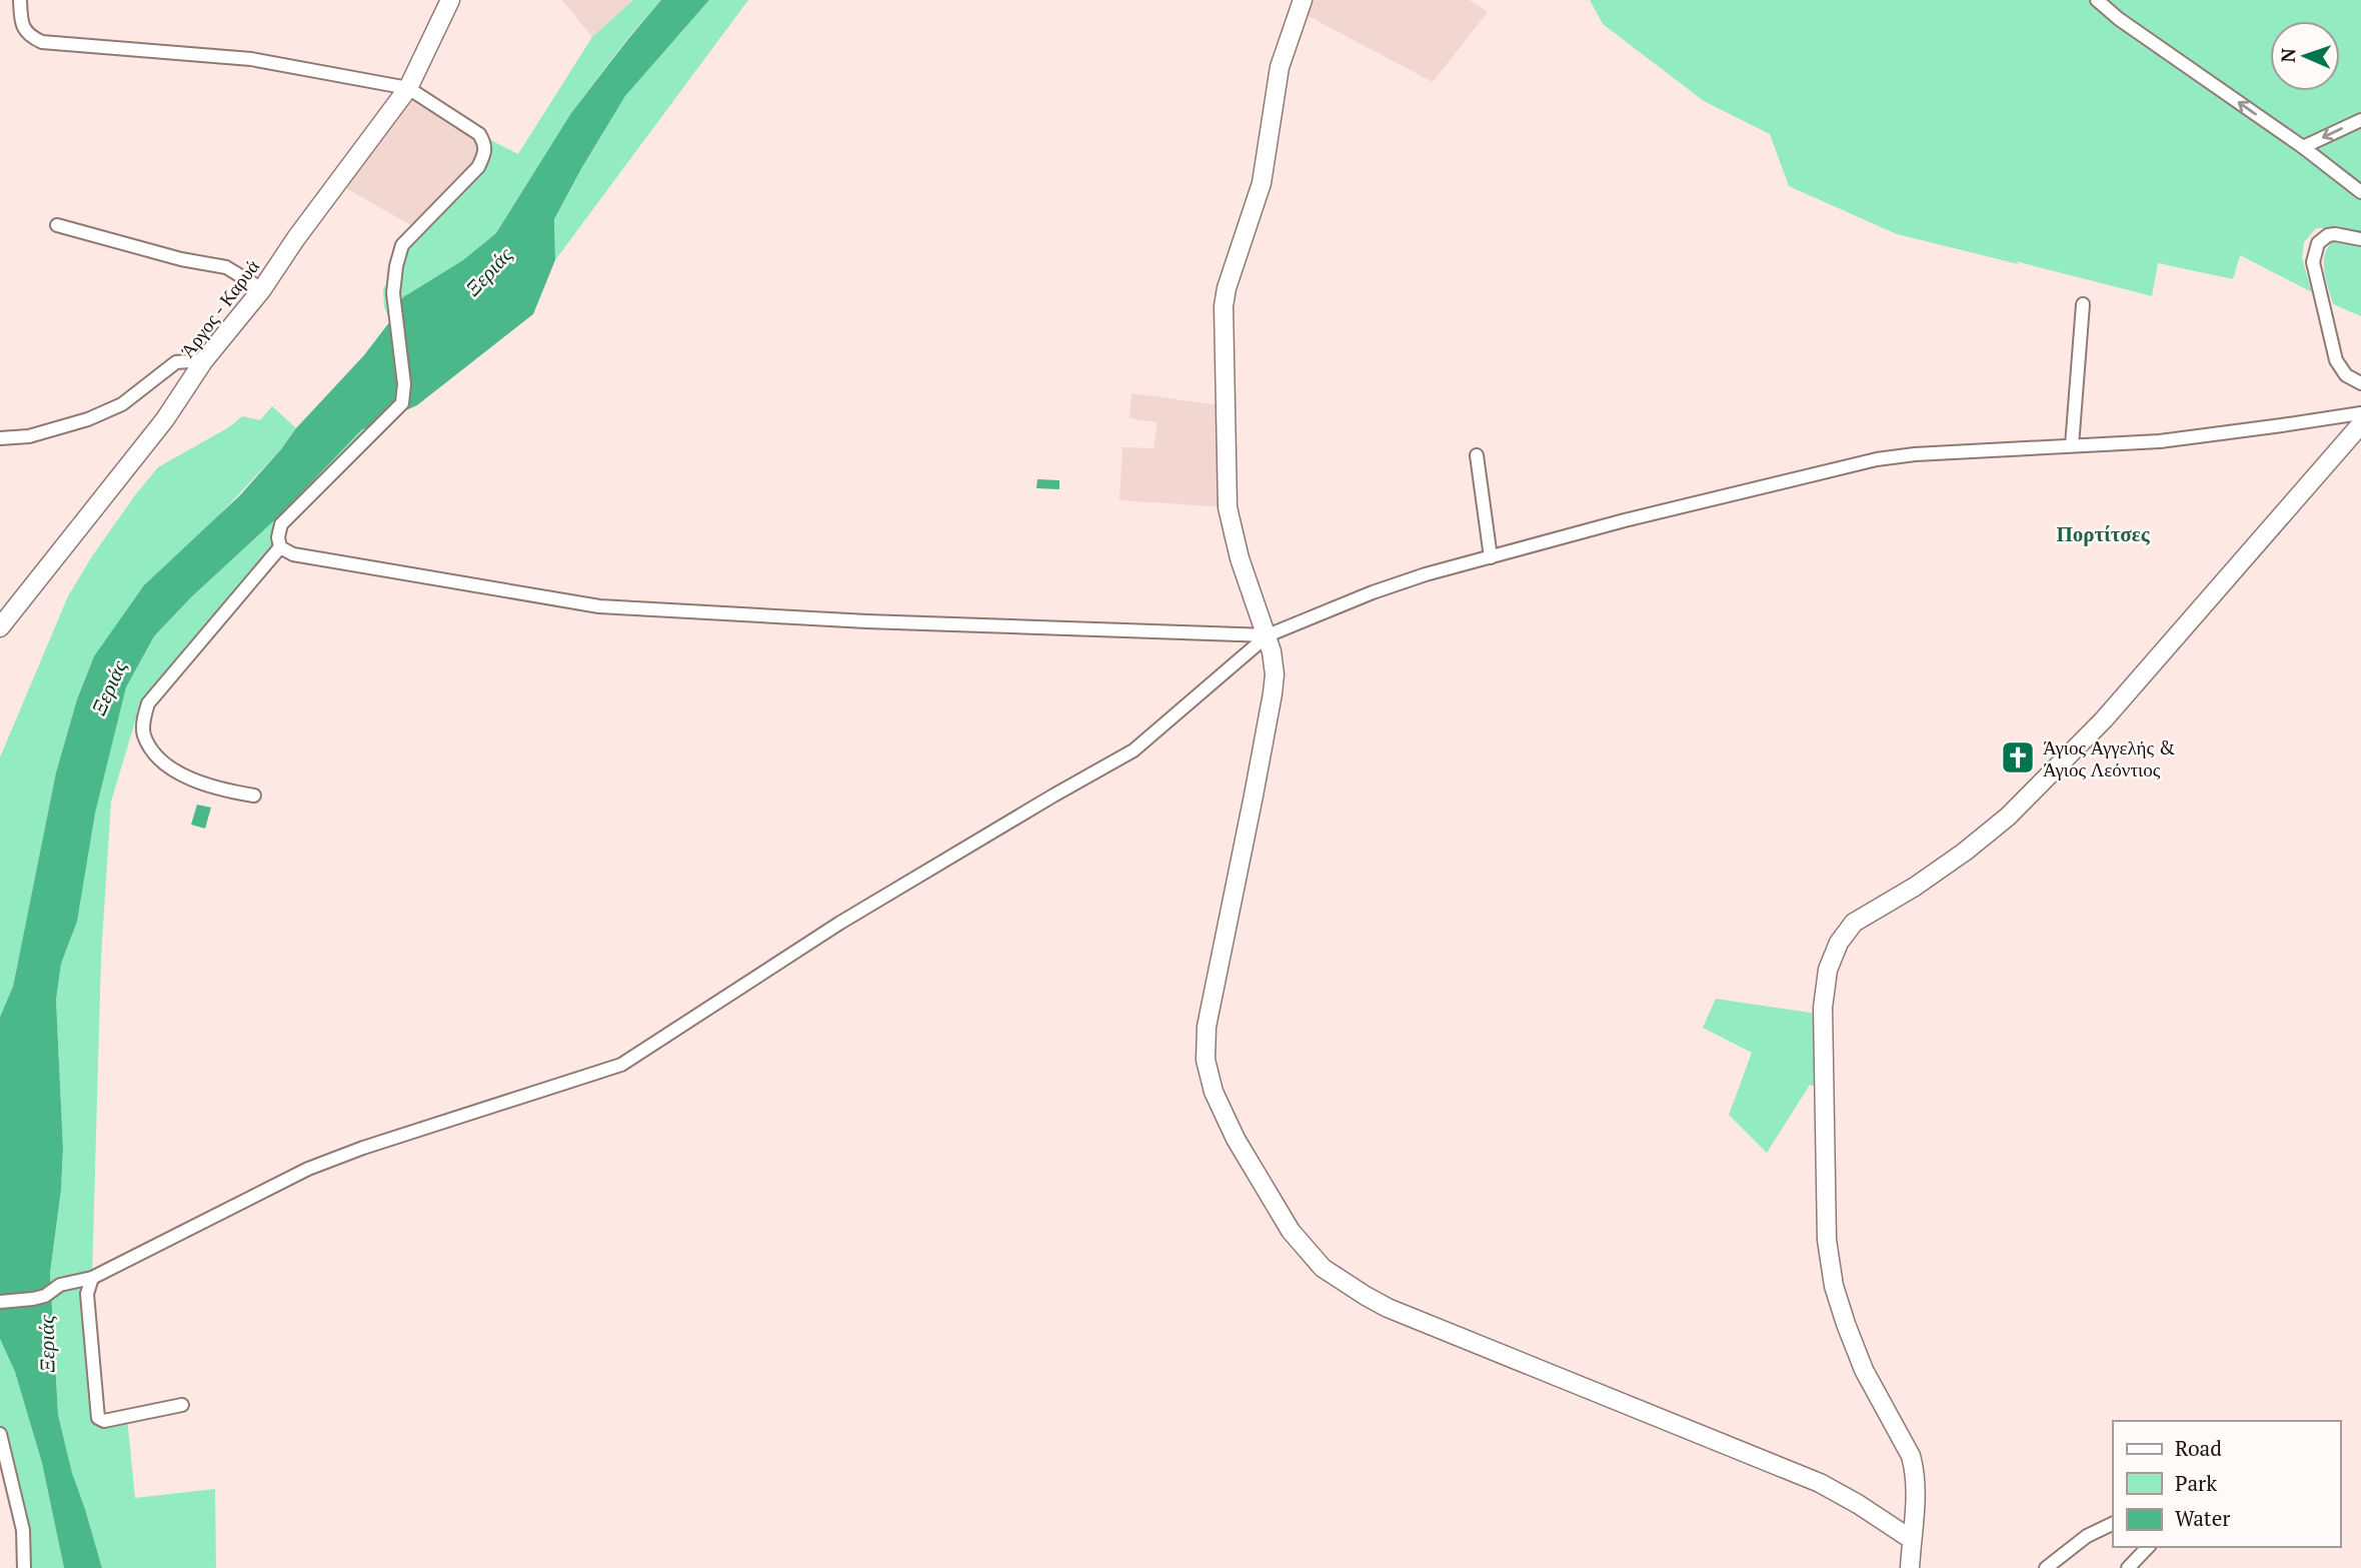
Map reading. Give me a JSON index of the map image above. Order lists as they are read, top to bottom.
{
  "streets": {
    "street": ["Άργος - Καρυά"]
  },
  "districts": ["Πορτίτσες"],
  "water": ["Ξεριάς"],
  "places": {
    "church": ["Άγιος Αγγελής & Άγιος Λεόντιος"]
  },
  "legend": ["Road", "Park", "Water"],
  "north": "left"
}
